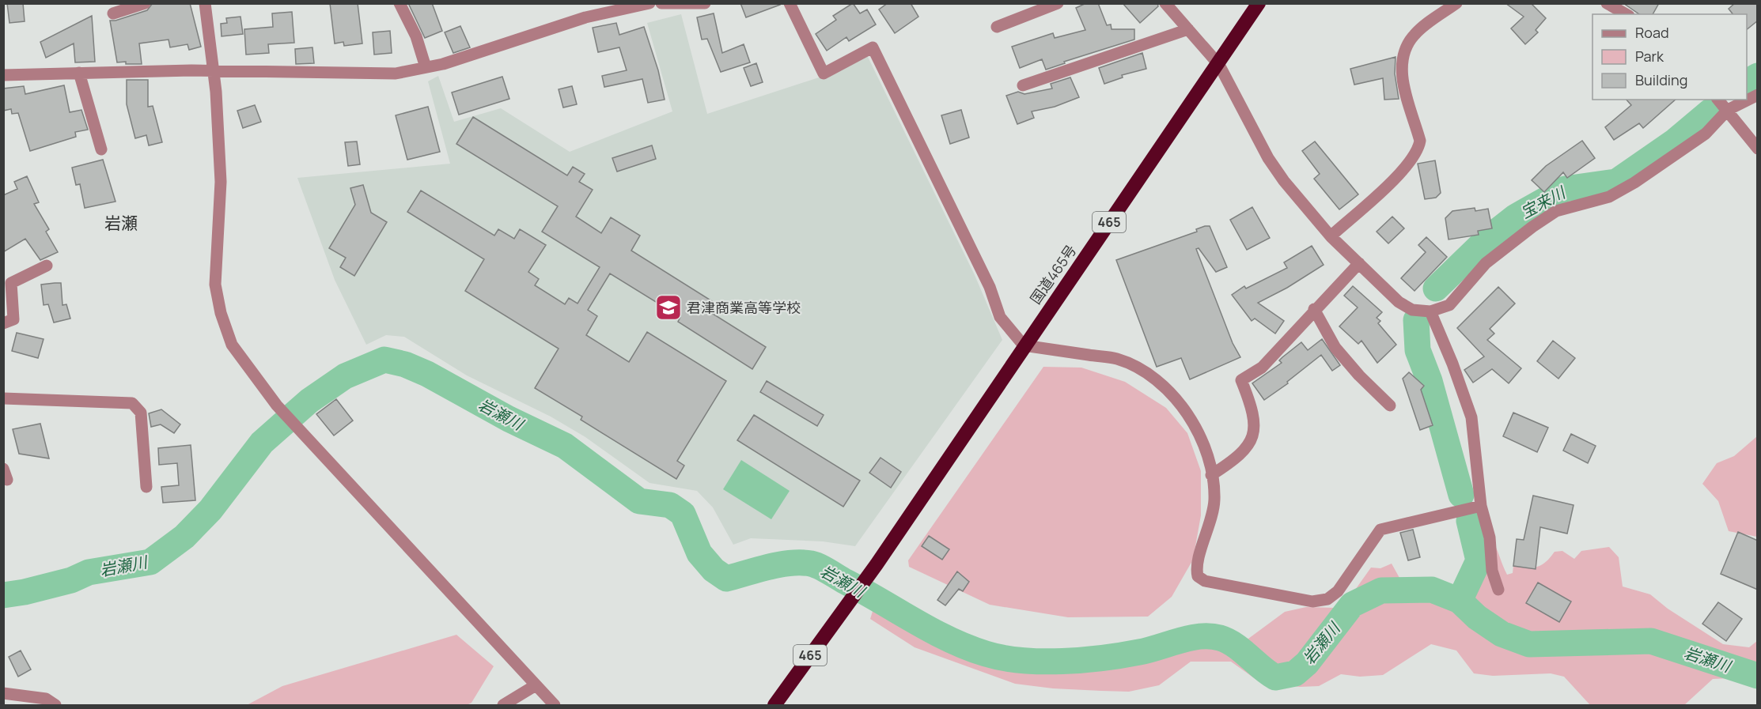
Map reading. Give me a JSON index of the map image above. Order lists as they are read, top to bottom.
{
  "streets": {
    "highway": ["465", "国道465号"]
  },
  "districts": ["岩瀬"],
  "water": ["宝来川", "岩瀬川"],
  "places": {
    "school or university": ["君津商業高等学校"]
  },
  "legend": ["Road", "Park", "Building"]
}
